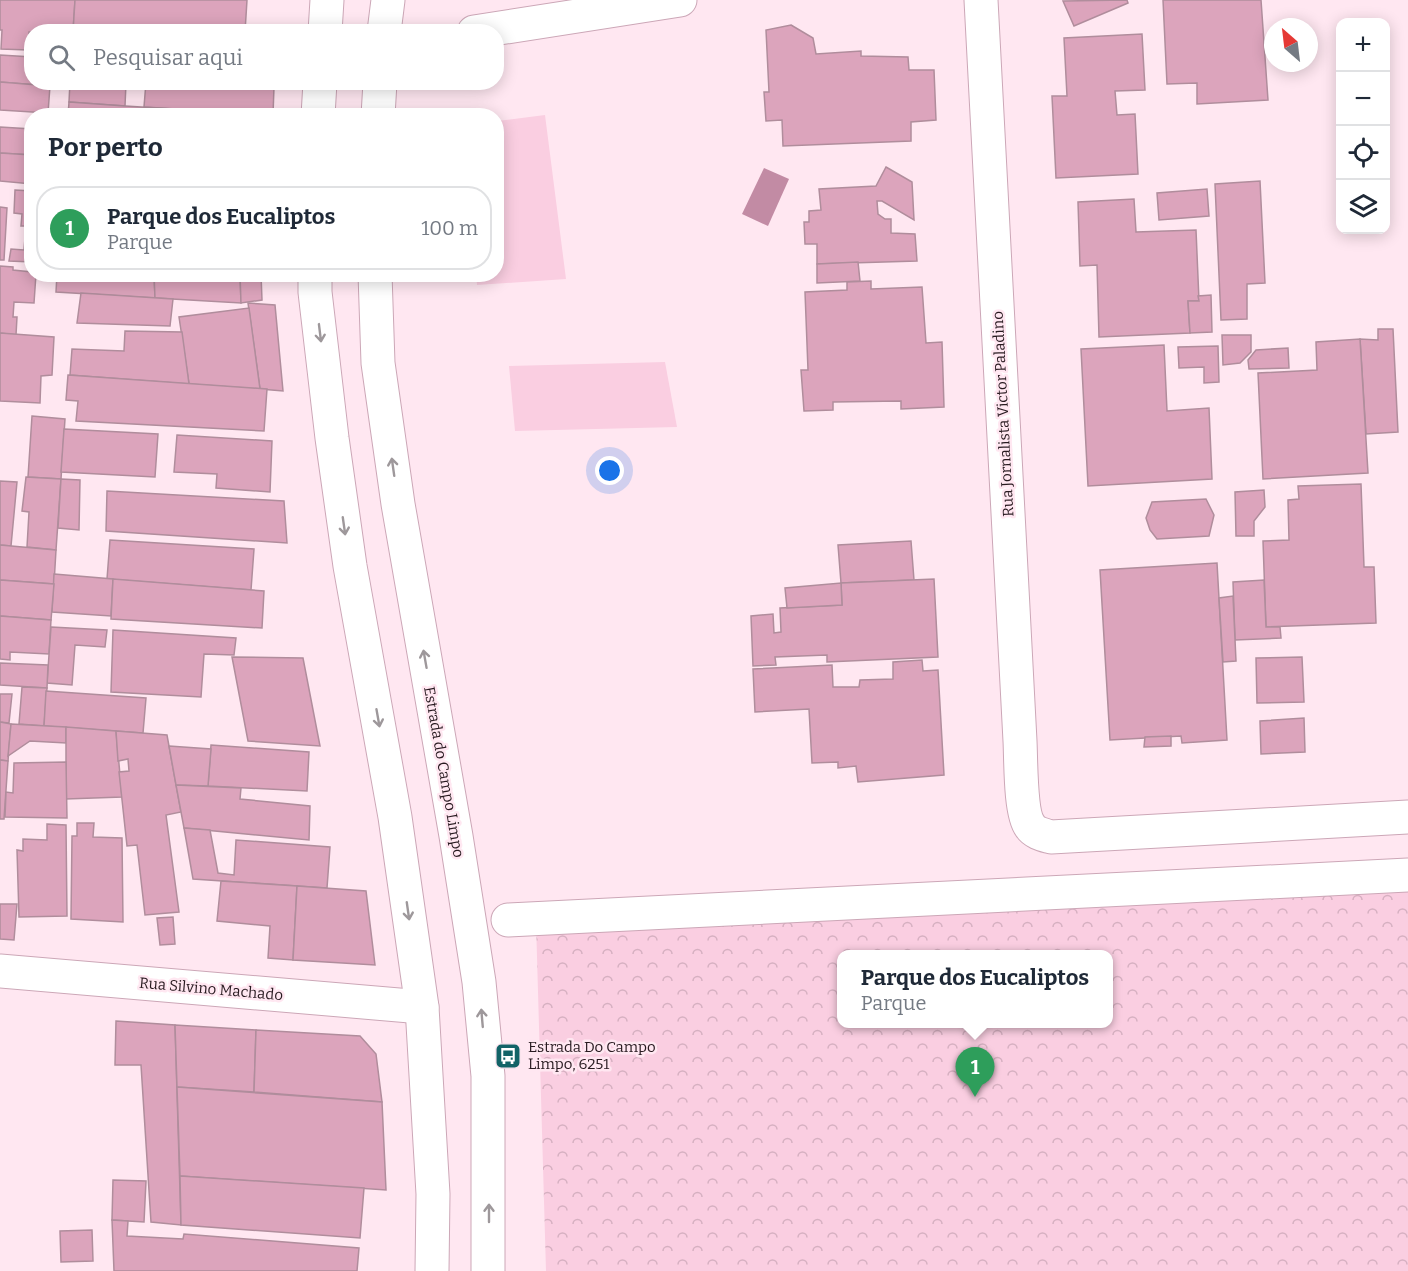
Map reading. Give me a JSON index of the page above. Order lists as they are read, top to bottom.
{
  "streets": {
    "street": ["Rua Jornalista Victor Paladino", "Estrada do Campo Limpo", "Rua Silvino Machado"]
  },
  "places": {
    "bus stop": ["Estrada Do Campo Limpo, 6251"]
  },
  "north": "top left",
  "page": {
    "map_buttons": ["+", "−"],
    "search": "Pesquisar aqui",
    "heading": "Por perto",
    "list": [
      {
        "mark": "1",
        "name": "Parque dos Eucaliptos",
        "note": "Parque",
        "value": "100 m"
      }
    ],
    "popup": ["Parque dos Eucaliptos", "Parque"],
    "pins": "1"
  }
}
